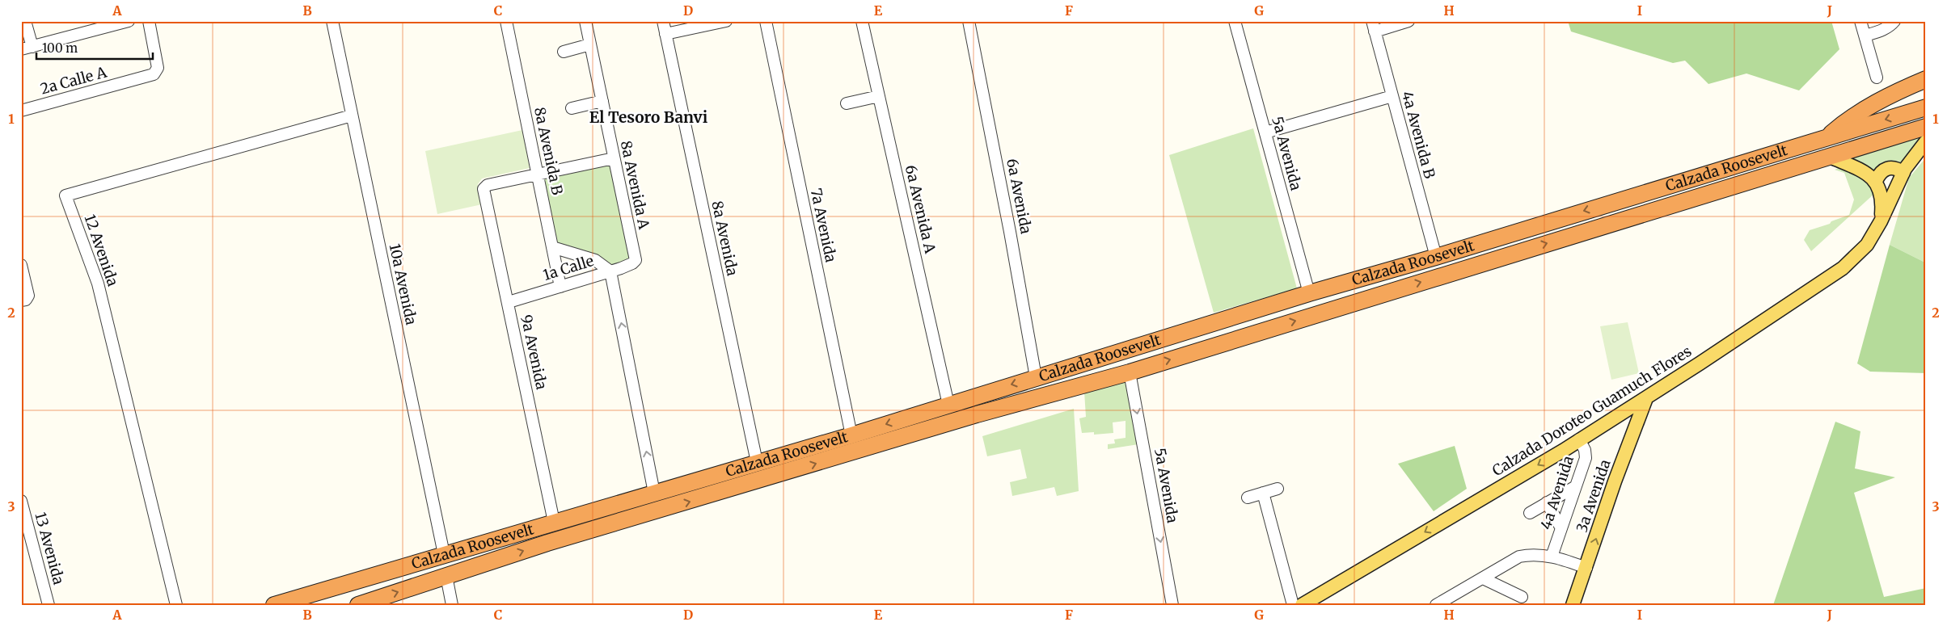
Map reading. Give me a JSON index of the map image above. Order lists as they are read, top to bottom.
{
  "streets": {
    "highway": ["Calzada Roosevelt"],
    "main road": ["Calzada Doroteo Guamuch Flores", "3a Avenida"],
    "street": [
      "2a Calle A",
      "4a Avenida B",
      "8a Avenida B",
      "5a Avenida",
      "8a Avenida A",
      "6a Avenida",
      "6a Avenida A",
      "7a Avenida",
      "8a Avenida",
      "12 Avenida",
      "1a Calle",
      "10a Avenida",
      "9a Avenida",
      "4a Avenida",
      "13 Avenida"
    ]
  },
  "crossings": [
    ["4a Avenida B", "Calzada Roosevelt"],
    ["8a Avenida B", "1a Calle"],
    ["8a Avenida B", "9a Avenida"],
    ["5a Avenida", "Calzada Roosevelt"],
    ["Calzada Roosevelt", "6a Avenida"],
    ["Calzada Roosevelt", "6a Avenida A"],
    ["Calzada Roosevelt", "7a Avenida"],
    ["Calzada Roosevelt", "8a Avenida"],
    ["Calzada Roosevelt", "10a Avenida"],
    ["Calzada Roosevelt", "9a Avenida"],
    ["8a Avenida A", "1a Calle"],
    ["12 Avenida", "10a Avenida"],
    ["1a Calle", "9a Avenida"],
    ["Calzada Doroteo Guamuch Flores", "4a Avenida"],
    ["Calzada Doroteo Guamuch Flores", "3a Avenida"]
  ],
  "one_way": ["5a Avenida", "Calzada Doroteo Guamuch Flores", "3a Avenida"],
  "districts": ["El Tesoro Banvi"],
  "scale_bar": "100 m",
  "grid": {
    "columns": [
      "A",
      "B",
      "C",
      "D",
      "E",
      "F",
      "G",
      "H",
      "I",
      "J"
    ],
    "rows": ["1", "2", "3"]
  }
}
